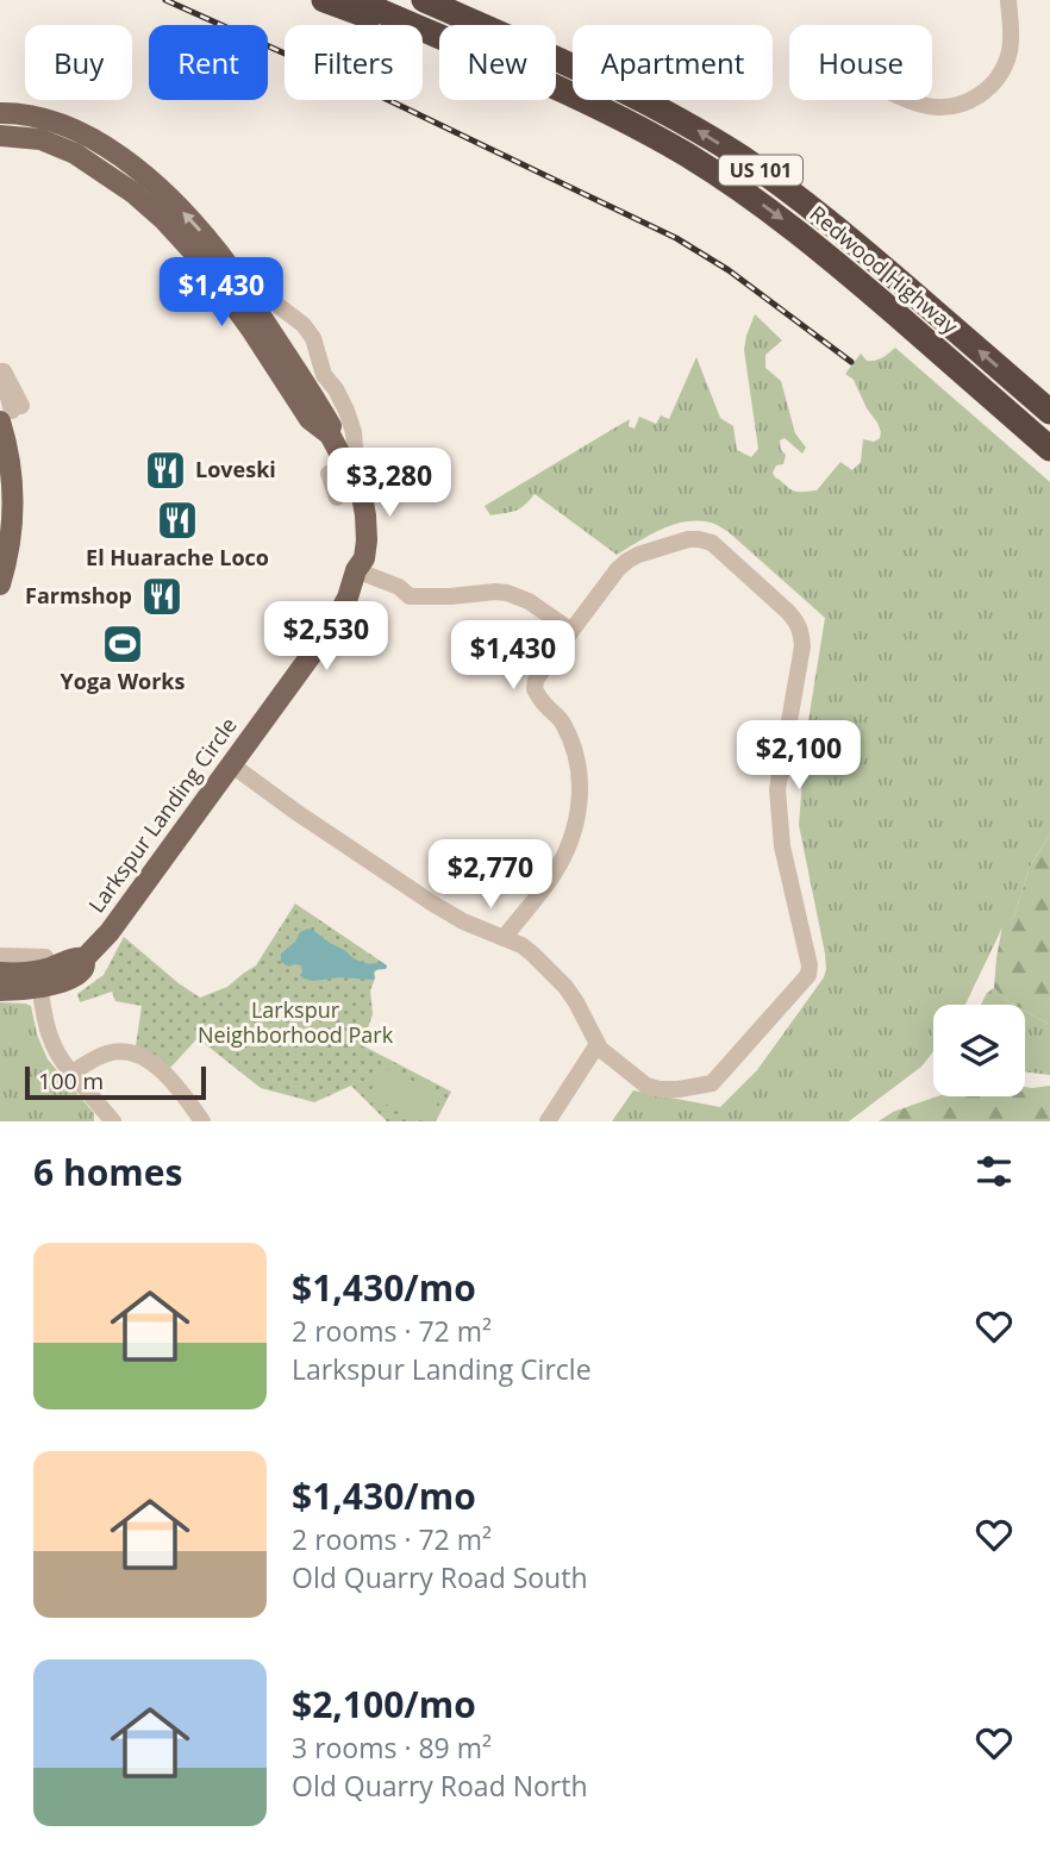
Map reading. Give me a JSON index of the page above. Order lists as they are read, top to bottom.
{
  "streets": {
    "highway": ["US 101", "Redwood Highway"],
    "main road": ["Larkspur Landing Circle"]
  },
  "parks": ["Larkspur Neighborhood Park"],
  "places": {
    "restaurant": ["Loveski", "El Huarache Loco", "Farmshop"],
    "sports": ["Yoga Works"]
  },
  "scale_bar": "100 m",
  "page": {
    "chip": [
      "Buy",
      "Rent",
      "Filters",
      "New",
      "Apartment",
      "House"
    ],
    "price": [
      "$1,430",
      "$3,280",
      "$2,530",
      "$1,430",
      "$2,100",
      "$2,770"
    ],
    "scale": "100 m",
    "heading": "6 homes",
    "list": [
      {
        "name": "$1,430/mo",
        "note": "2 rooms · 72 m² · Larkspur Landing Circle"
      },
      {
        "name": "$1,430/mo",
        "note": "2 rooms · 72 m² · Old Quarry Road South"
      },
      {
        "name": "$2,100/mo",
        "note": "3 rooms · 89 m² · Old Quarry Road North"
      }
    ]
  }
}
